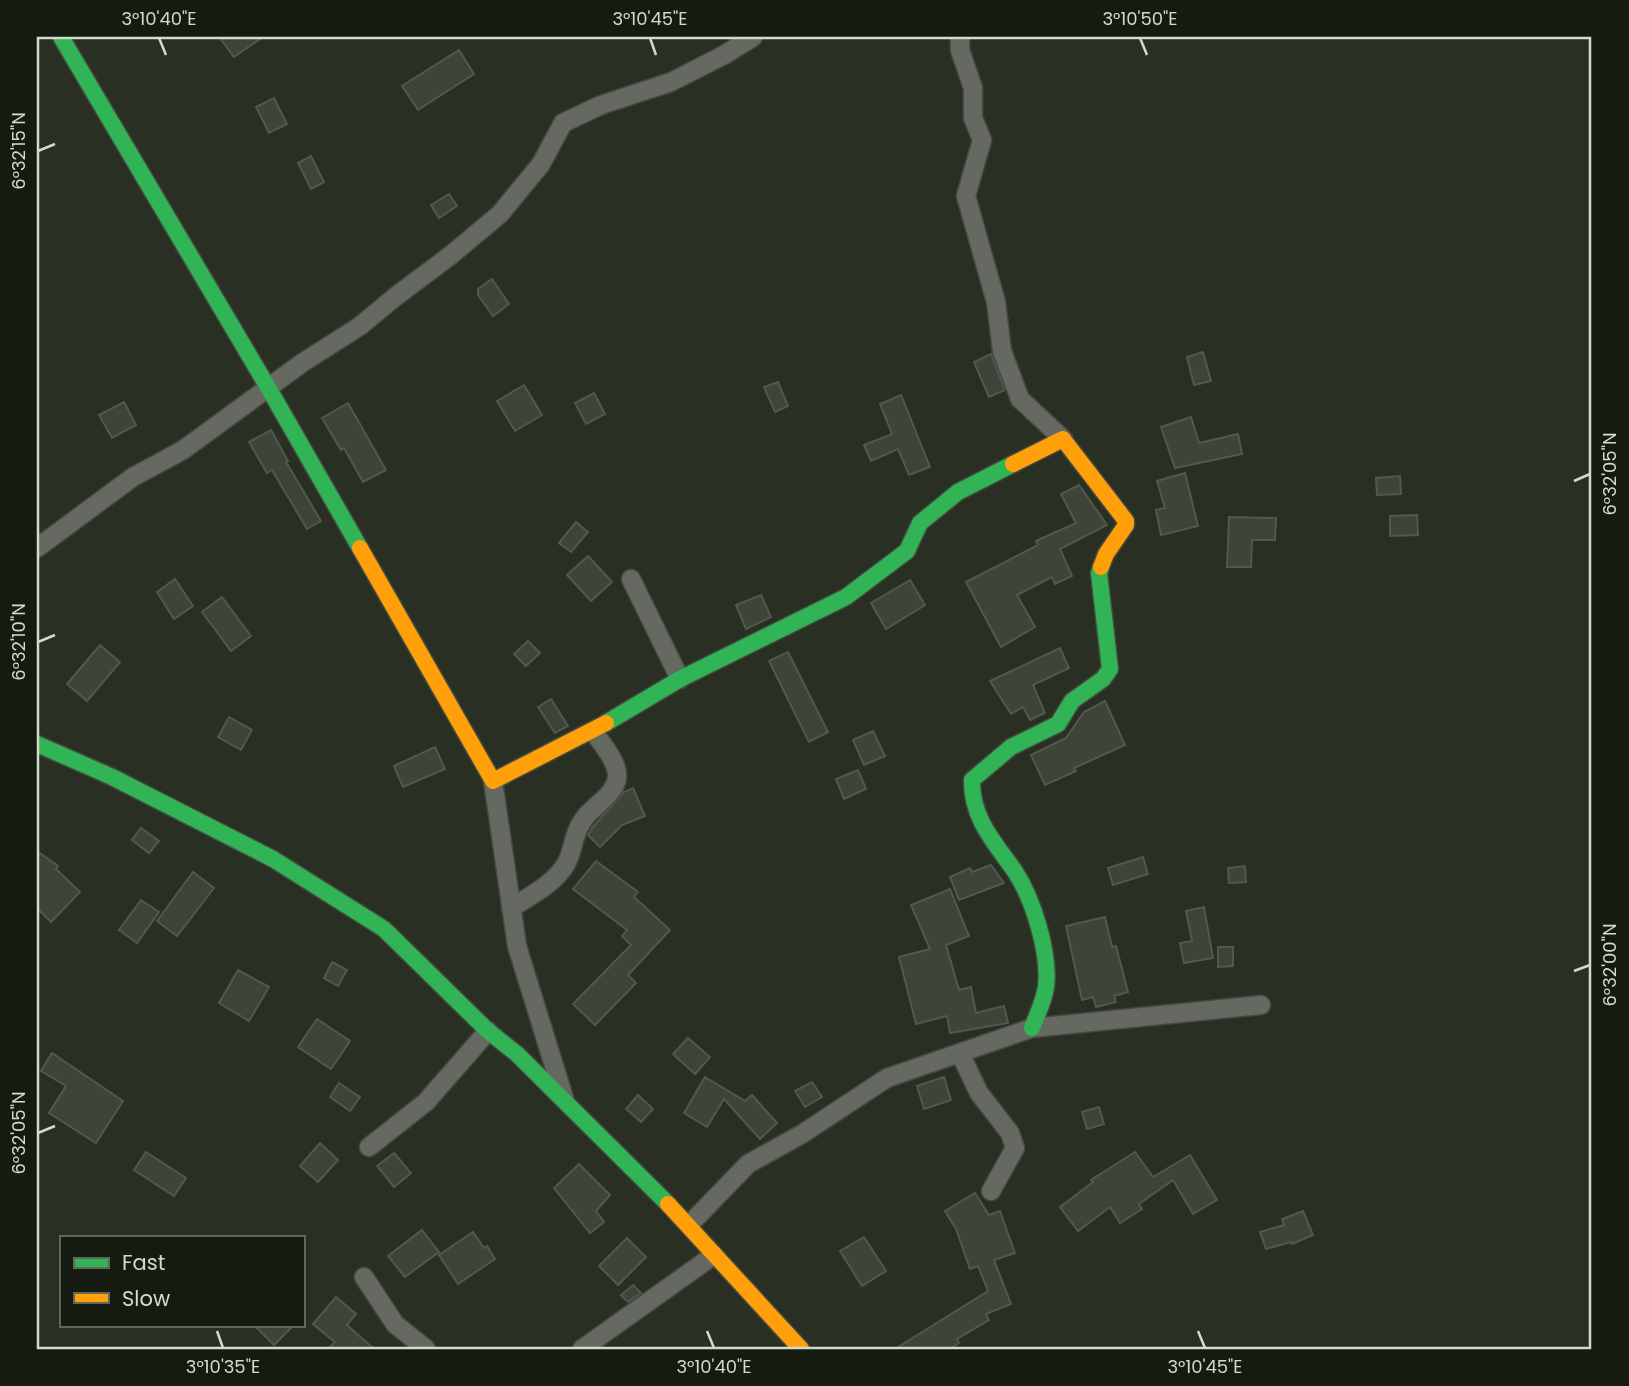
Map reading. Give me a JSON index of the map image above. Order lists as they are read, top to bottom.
{
  "legend": ["Fast", "Slow"],
  "coordinates": [
    "3°10'40\"E",
    "3°10'45\"E",
    "3°10'50\"E",
    "6°32'15\"N",
    "6°32'05\"N",
    "6°32'10\"N",
    "6°32'00\"N",
    "3°10'35\"E"
  ]
}
